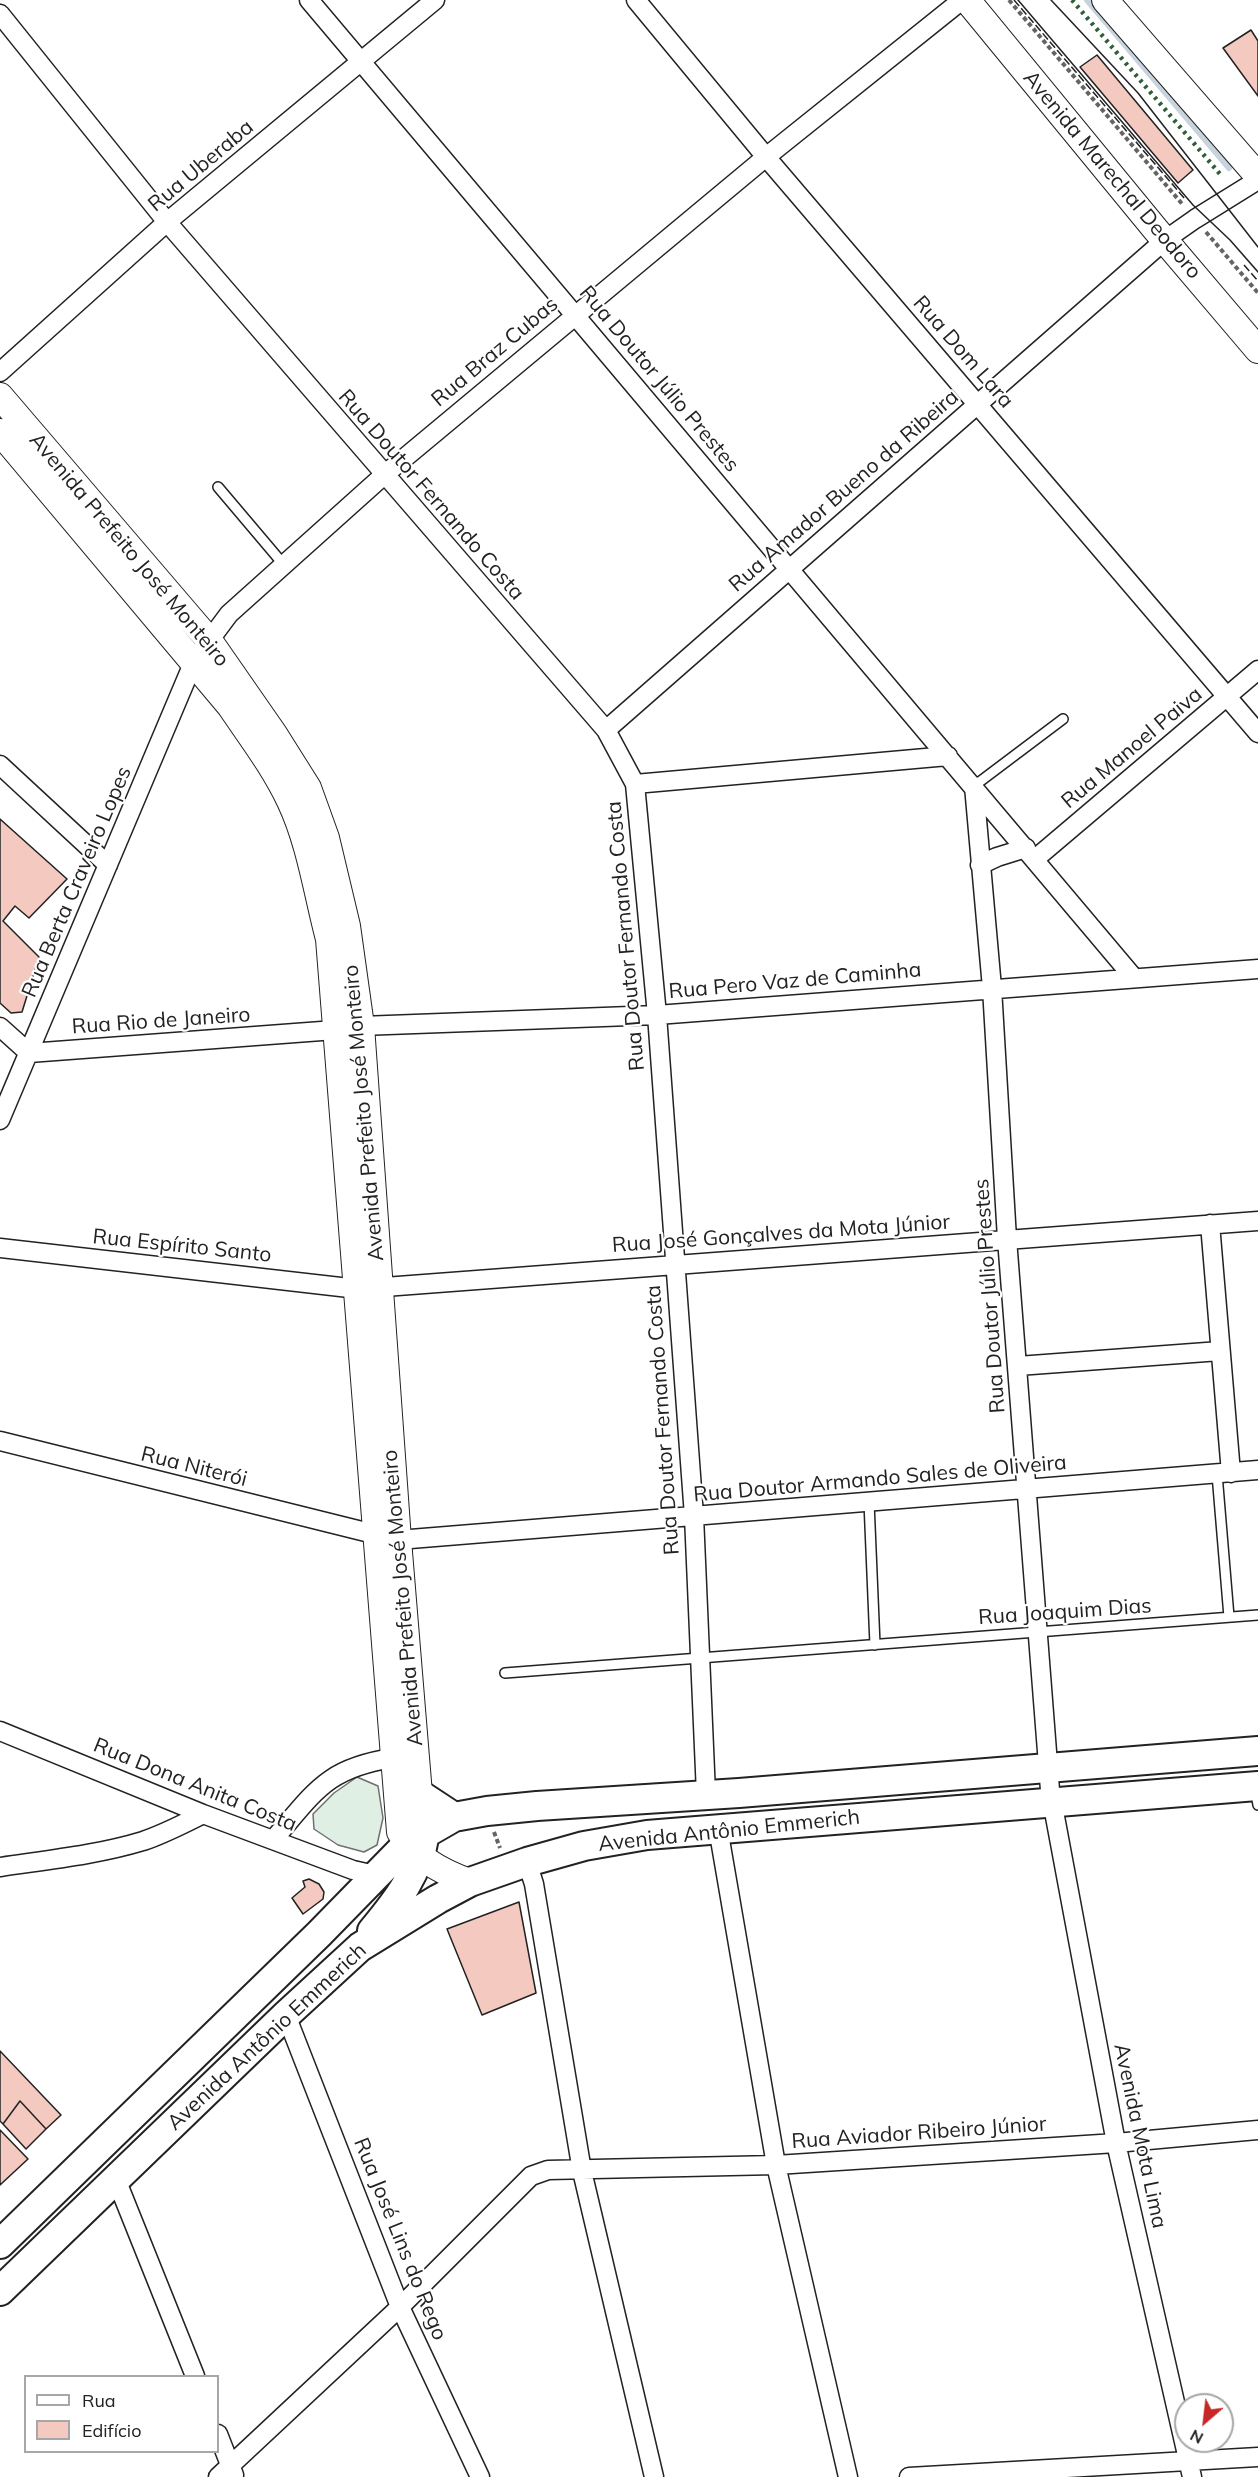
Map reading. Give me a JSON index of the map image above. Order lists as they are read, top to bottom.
{
  "streets": {
    "main road": ["Avenida Marechal Deodoro", "Avenida Prefeito José Monteiro", "Avenida Antônio Emmerich"],
    "street": [
      "Rua Uberaba",
      "Rua Braz Cubas",
      "Rua Dom Lara",
      "Rua Doutor Júlio Prestes",
      "Rua Amador Bueno da Ribeira",
      "Rua Doutor Fernando Costa",
      "Rua Manoel Paiva",
      "Rua Berta Craveiro Lopes",
      "Rua Pero Vaz de Caminha",
      "Rua Rio de Janeiro",
      "Rua José Gonçalves da Mota Júnior",
      "Rua Espírito Santo",
      "Rua Niterói",
      "Rua Doutor Armando Sales de Oliveira",
      "Rua Dona Anita Costa",
      "Rua Aviador Ribeiro Júnior",
      "Avenida Mota Lima",
      "Rua José Lins do Rego"
    ],
    "lane": ["Rua Joaquim Dias"]
  },
  "crossings": [
    ["Rua Uberaba", "Rua Doutor Júlio Prestes"],
    ["Rua Uberaba", "Rua Doutor Fernando Costa"],
    ["Avenida Marechal Deodoro", "Rua Amador Bueno da Ribeira"],
    ["Rua Braz Cubas", "Rua Dom Lara"],
    ["Rua Braz Cubas", "Rua Doutor Júlio Prestes"],
    ["Rua Braz Cubas", "Rua Doutor Fernando Costa"],
    ["Rua Braz Cubas", "Avenida Prefeito José Monteiro"],
    ["Rua Braz Cubas", "Rua Berta Craveiro Lopes"],
    ["Rua Dom Lara", "Rua Amador Bueno da Ribeira"],
    ["Rua Dom Lara", "Rua Manoel Paiva"],
    ["Rua Doutor Júlio Prestes", "Rua Amador Bueno da Ribeira"],
    ["Rua Doutor Júlio Prestes", "Rua Manoel Paiva"],
    ["Rua Doutor Júlio Prestes", "Rua Pero Vaz de Caminha"],
    ["Rua Doutor Júlio Prestes", "Rua José Gonçalves da Mota Júnior"],
    ["Rua Doutor Júlio Prestes", "Rua Doutor Armando Sales de Oliveira"],
    ["Rua Doutor Júlio Prestes", "Rua Joaquim Dias"],
    ["Rua Doutor Júlio Prestes", "Avenida Antônio Emmerich"],
    ["Rua Doutor Júlio Prestes", "Avenida Mota Lima"],
    ["Rua Amador Bueno da Ribeira", "Rua Doutor Fernando Costa"],
    ["Rua Doutor Fernando Costa", "Rua Pero Vaz de Caminha"],
    ["Rua Doutor Fernando Costa", "Rua José Gonçalves da Mota Júnior"],
    ["Rua Doutor Fernando Costa", "Rua Doutor Armando Sales de Oliveira"],
    ["Rua Doutor Fernando Costa", "Rua Joaquim Dias"],
    ["Rua Doutor Fernando Costa", "Avenida Antônio Emmerich"],
    ["Avenida Prefeito José Monteiro", "Rua Berta Craveiro Lopes"],
    ["Avenida Prefeito José Monteiro", "Rua Pero Vaz de Caminha"],
    ["Avenida Prefeito José Monteiro", "Rua Rio de Janeiro"],
    ["Avenida Prefeito José Monteiro", "Rua José Gonçalves da Mota Júnior"],
    ["Avenida Prefeito José Monteiro", "Rua Espírito Santo"],
    ["Avenida Prefeito José Monteiro", "Rua Niterói"],
    ["Avenida Prefeito José Monteiro", "Rua Doutor Armando Sales de Oliveira"],
    ["Avenida Prefeito José Monteiro", "Avenida Antônio Emmerich"],
    ["Rua Berta Craveiro Lopes", "Rua Rio de Janeiro"],
    ["Rua Pero Vaz de Caminha", "Rua Rio de Janeiro"],
    ["Rua José Gonçalves da Mota Júnior", "Rua Espírito Santo"],
    ["Rua Niterói", "Rua Doutor Armando Sales de Oliveira"],
    ["Rua Dona Anita Costa", "Avenida Antônio Emmerich"],
    ["Avenida Antônio Emmerich", "Avenida Mota Lima"],
    ["Avenida Antônio Emmerich", "Rua José Lins do Rego"],
    ["Rua Aviador Ribeiro Júnior", "Avenida Mota Lima"],
    ["Rua Aviador Ribeiro Júnior", "Rua José Lins do Rego"]
  ],
  "legend": ["Rua", "Edifício"],
  "north": "bottom left"
}
